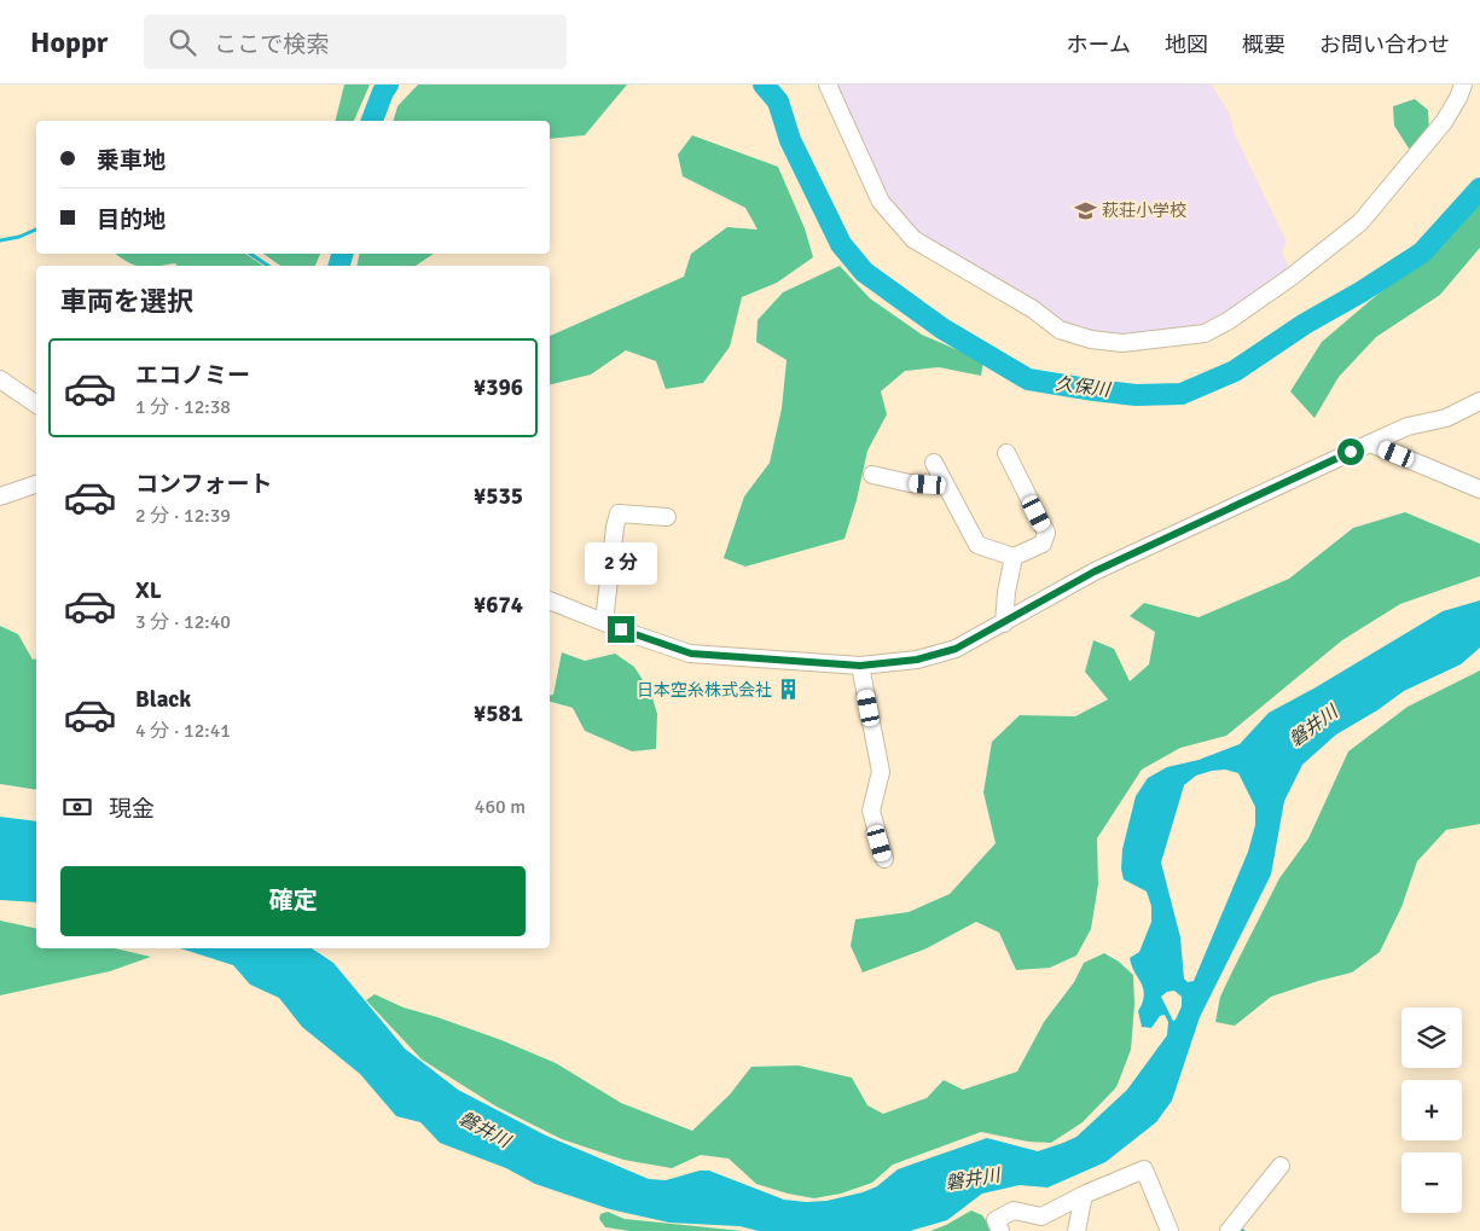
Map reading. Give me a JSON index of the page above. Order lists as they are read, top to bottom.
{
  "water": ["久保川", "磐井川"],
  "places": {
    "school or university": ["萩荘小学校"],
    "building": ["日本空糸株式会社"]
  },
  "page": {
    "header": "Hoppr",
    "search": "ここで検索",
    "nav": [
      "ホーム",
      "地図",
      "概要",
      "お問い合わせ"
    ],
    "banner": ["乗車地", "目的地"],
    "heading": "車両を選択",
    "list": [
      {
        "name": "エコノミー",
        "note": "1 分 · 12:38",
        "value": "¥396"
      },
      {
        "name": "コンフォート",
        "note": "2 分 · 12:39",
        "value": "¥535"
      },
      {
        "name": "XL",
        "note": "3 分 · 12:40",
        "value": "¥674"
      },
      {
        "name": "Black",
        "note": "4 分 · 12:41",
        "value": "¥581"
      }
    ],
    "bubble": "2 分",
    "pay": ["現金", "460 m"],
    "buttons": "確定",
    "map_buttons": ["+", "−"]
  }
}
